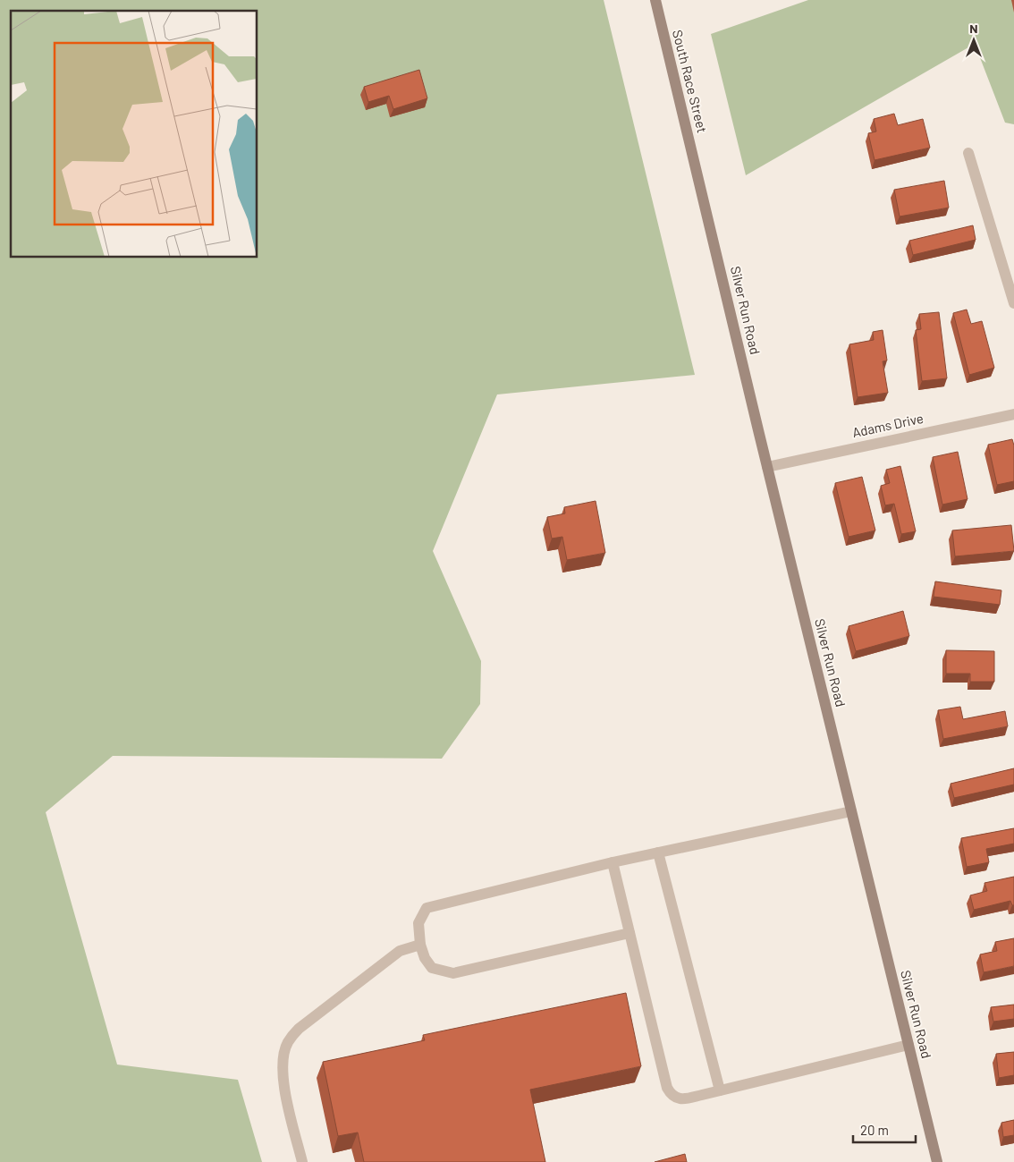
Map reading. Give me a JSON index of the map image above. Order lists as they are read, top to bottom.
{
  "streets": {
    "main road": ["South Race Street", "Silver Run Road"],
    "street": ["Adams Drive"]
  },
  "crossings": [
    ["South Race Street", "Silver Run Road"],
    ["Silver Run Road", "Adams Drive"]
  ],
  "scale_bar": "20 m",
  "north": "top"
}
